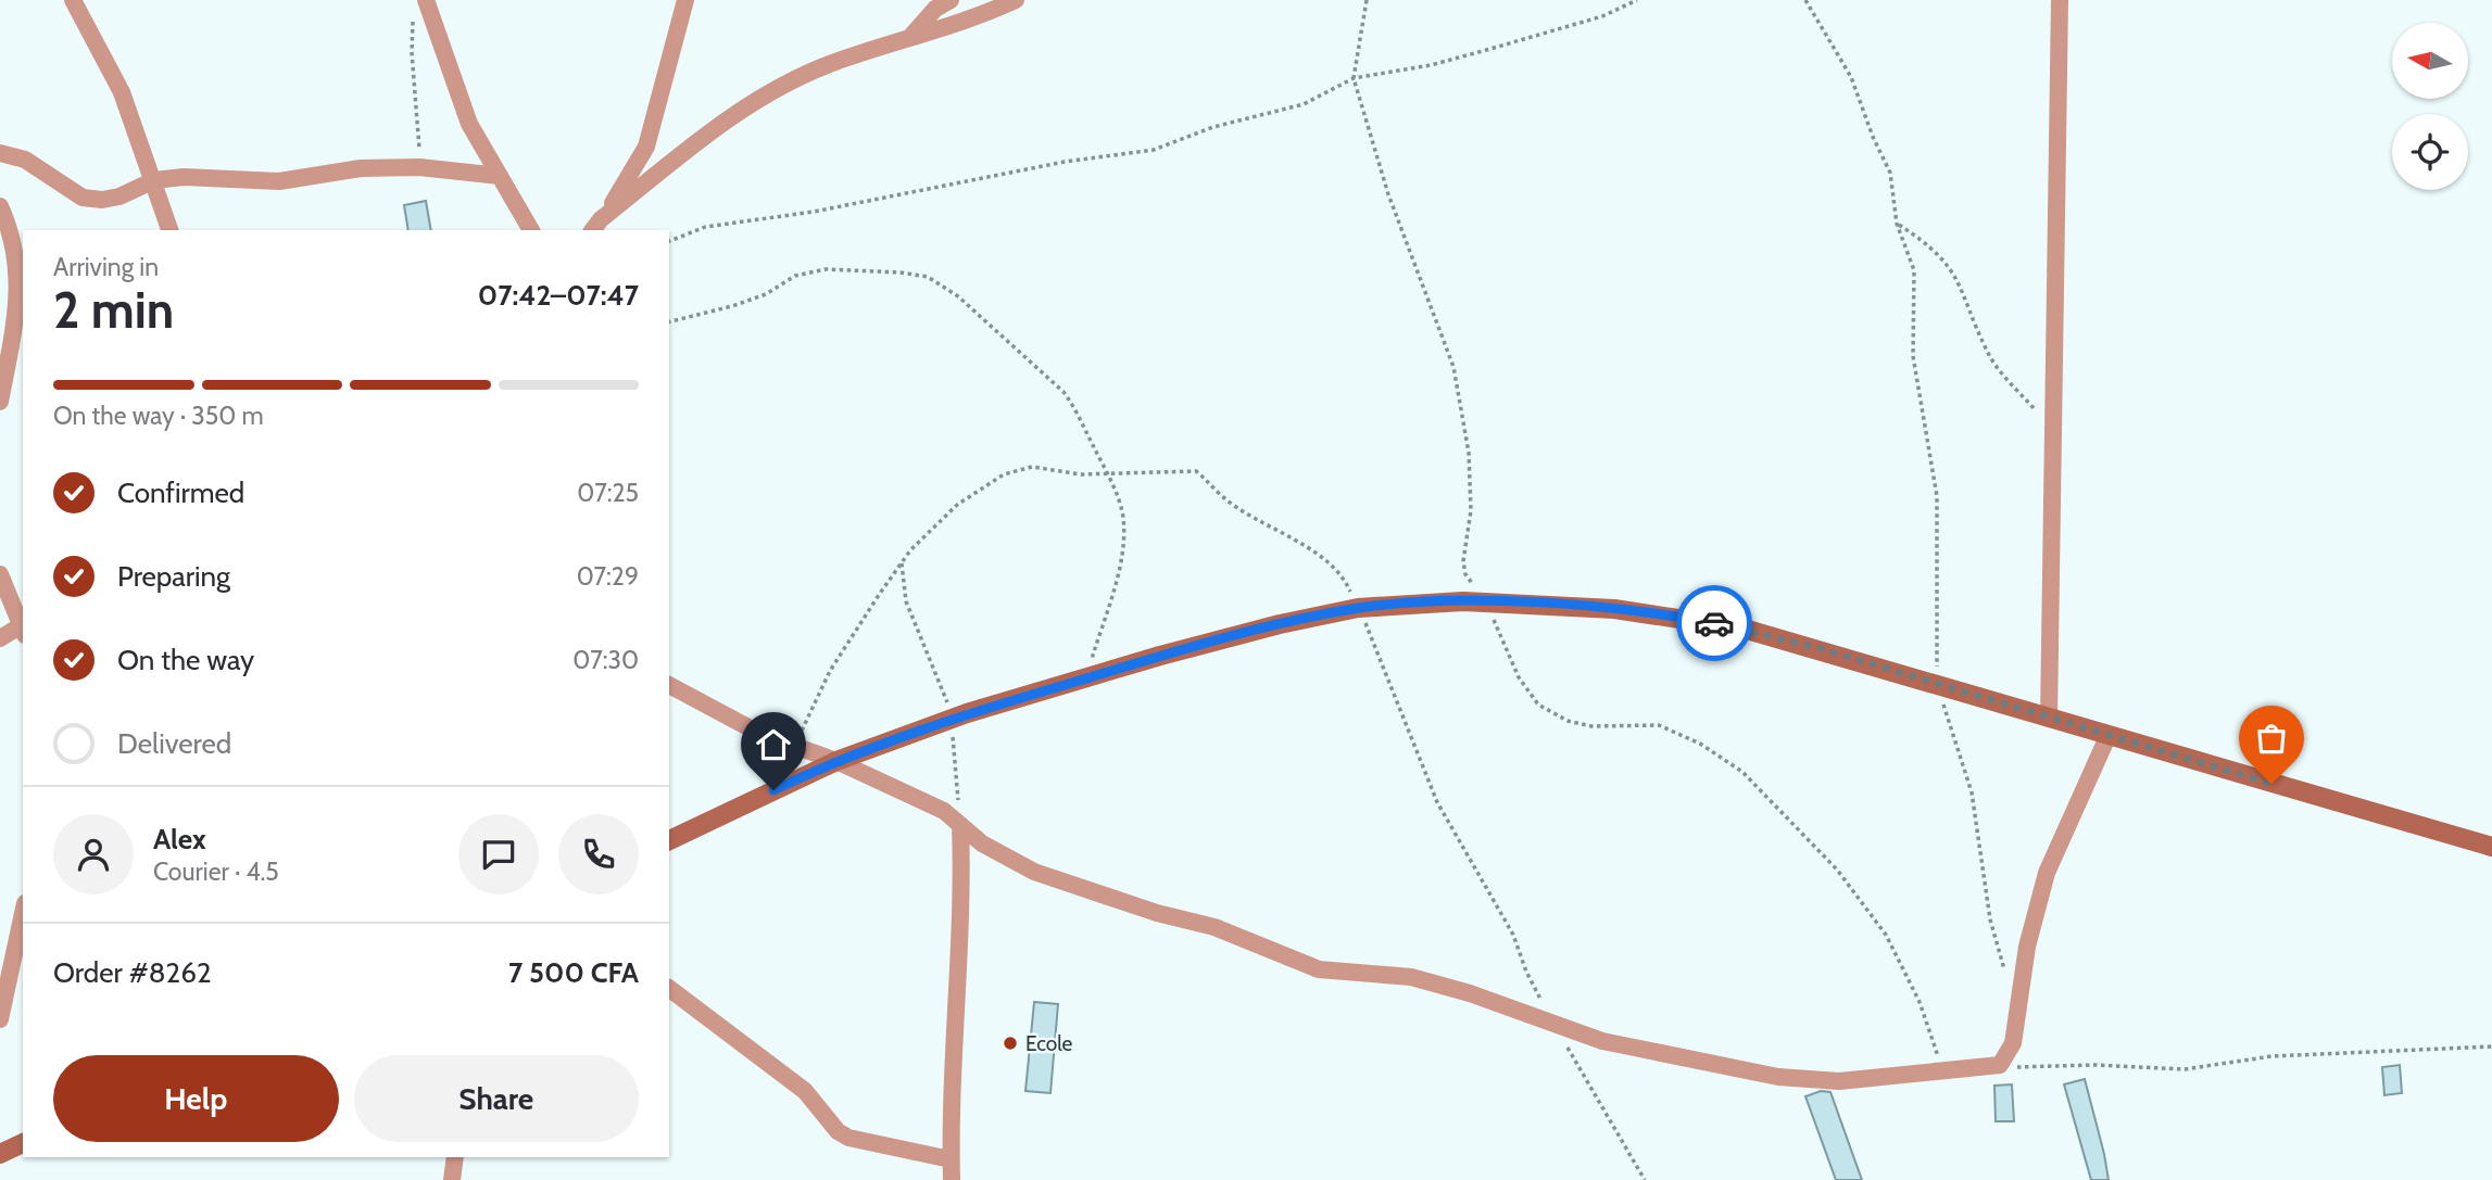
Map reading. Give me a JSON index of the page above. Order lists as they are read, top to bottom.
{
  "places": ["Ecole"],
  "north": "left",
  "page": {
    "heading": ["2 min", "Arriving in", "07:42–07:47"],
    "panel": [
      "Alex",
      "Courier · 4.5",
      "Order #8262",
      "7 500 CFA"
    ],
    "bar": "On the way · 350 m",
    "list": [
      ["Confirmed", "07:25"],
      ["Preparing", "07:29"],
      ["On the way", "07:30"],
      "Delivered"
    ],
    "buttons": ["Help", "Share"]
  }
}
